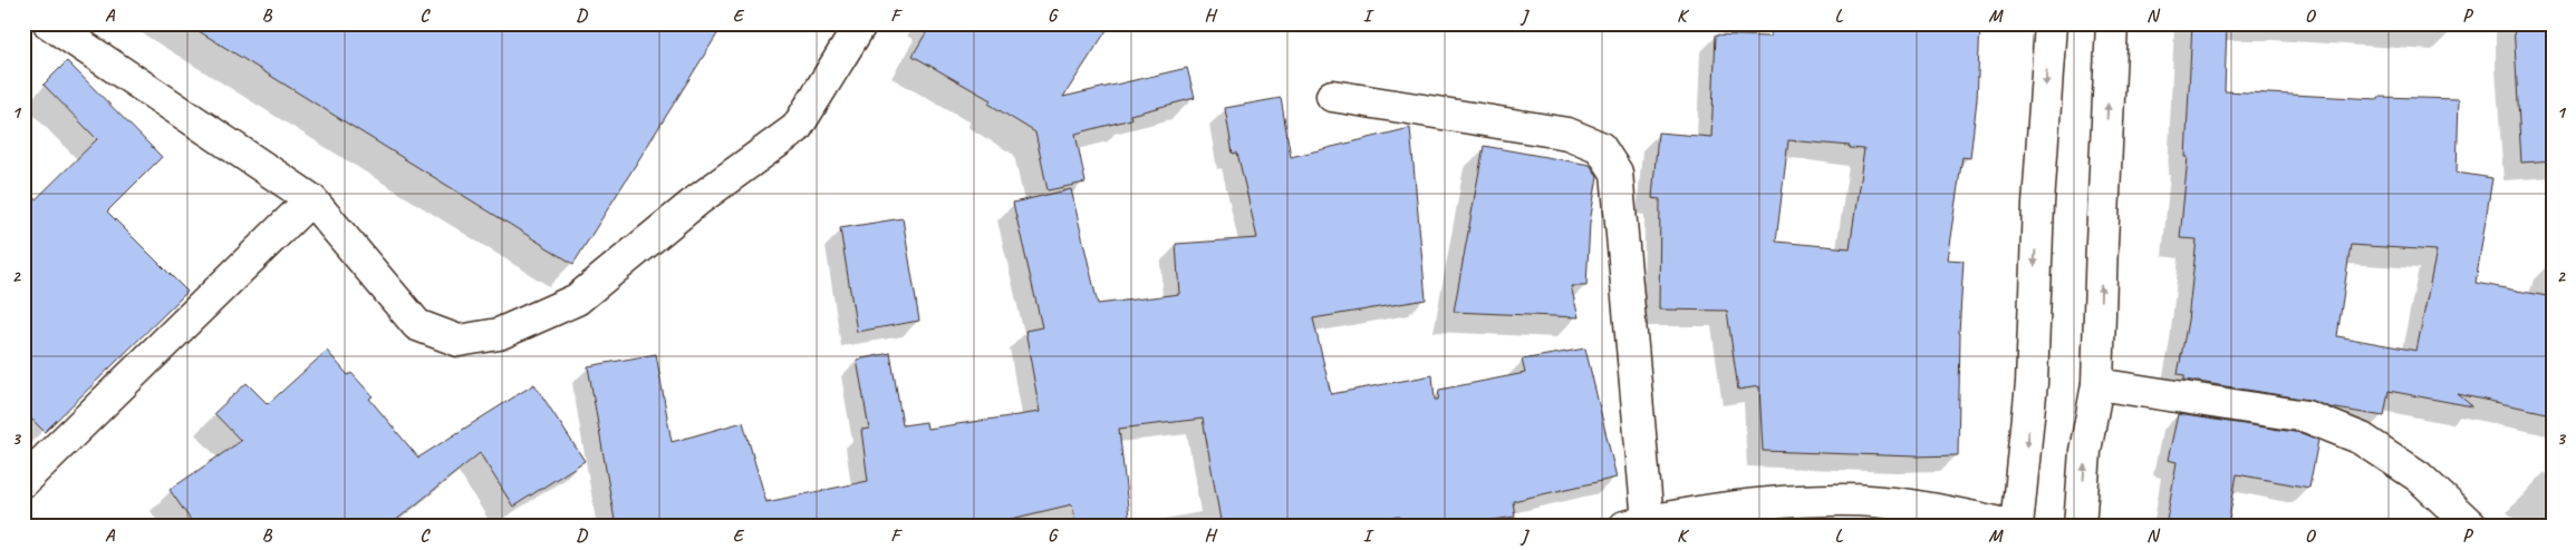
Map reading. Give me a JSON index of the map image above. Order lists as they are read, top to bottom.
{
  "grid": {
    "columns": [
      "A",
      "B",
      "C",
      "D",
      "E",
      "F",
      "G",
      "H",
      "I",
      "J",
      "K",
      "L",
      "M",
      "N",
      "O",
      "P"
    ],
    "rows": ["1", "2", "3"]
  }
}
